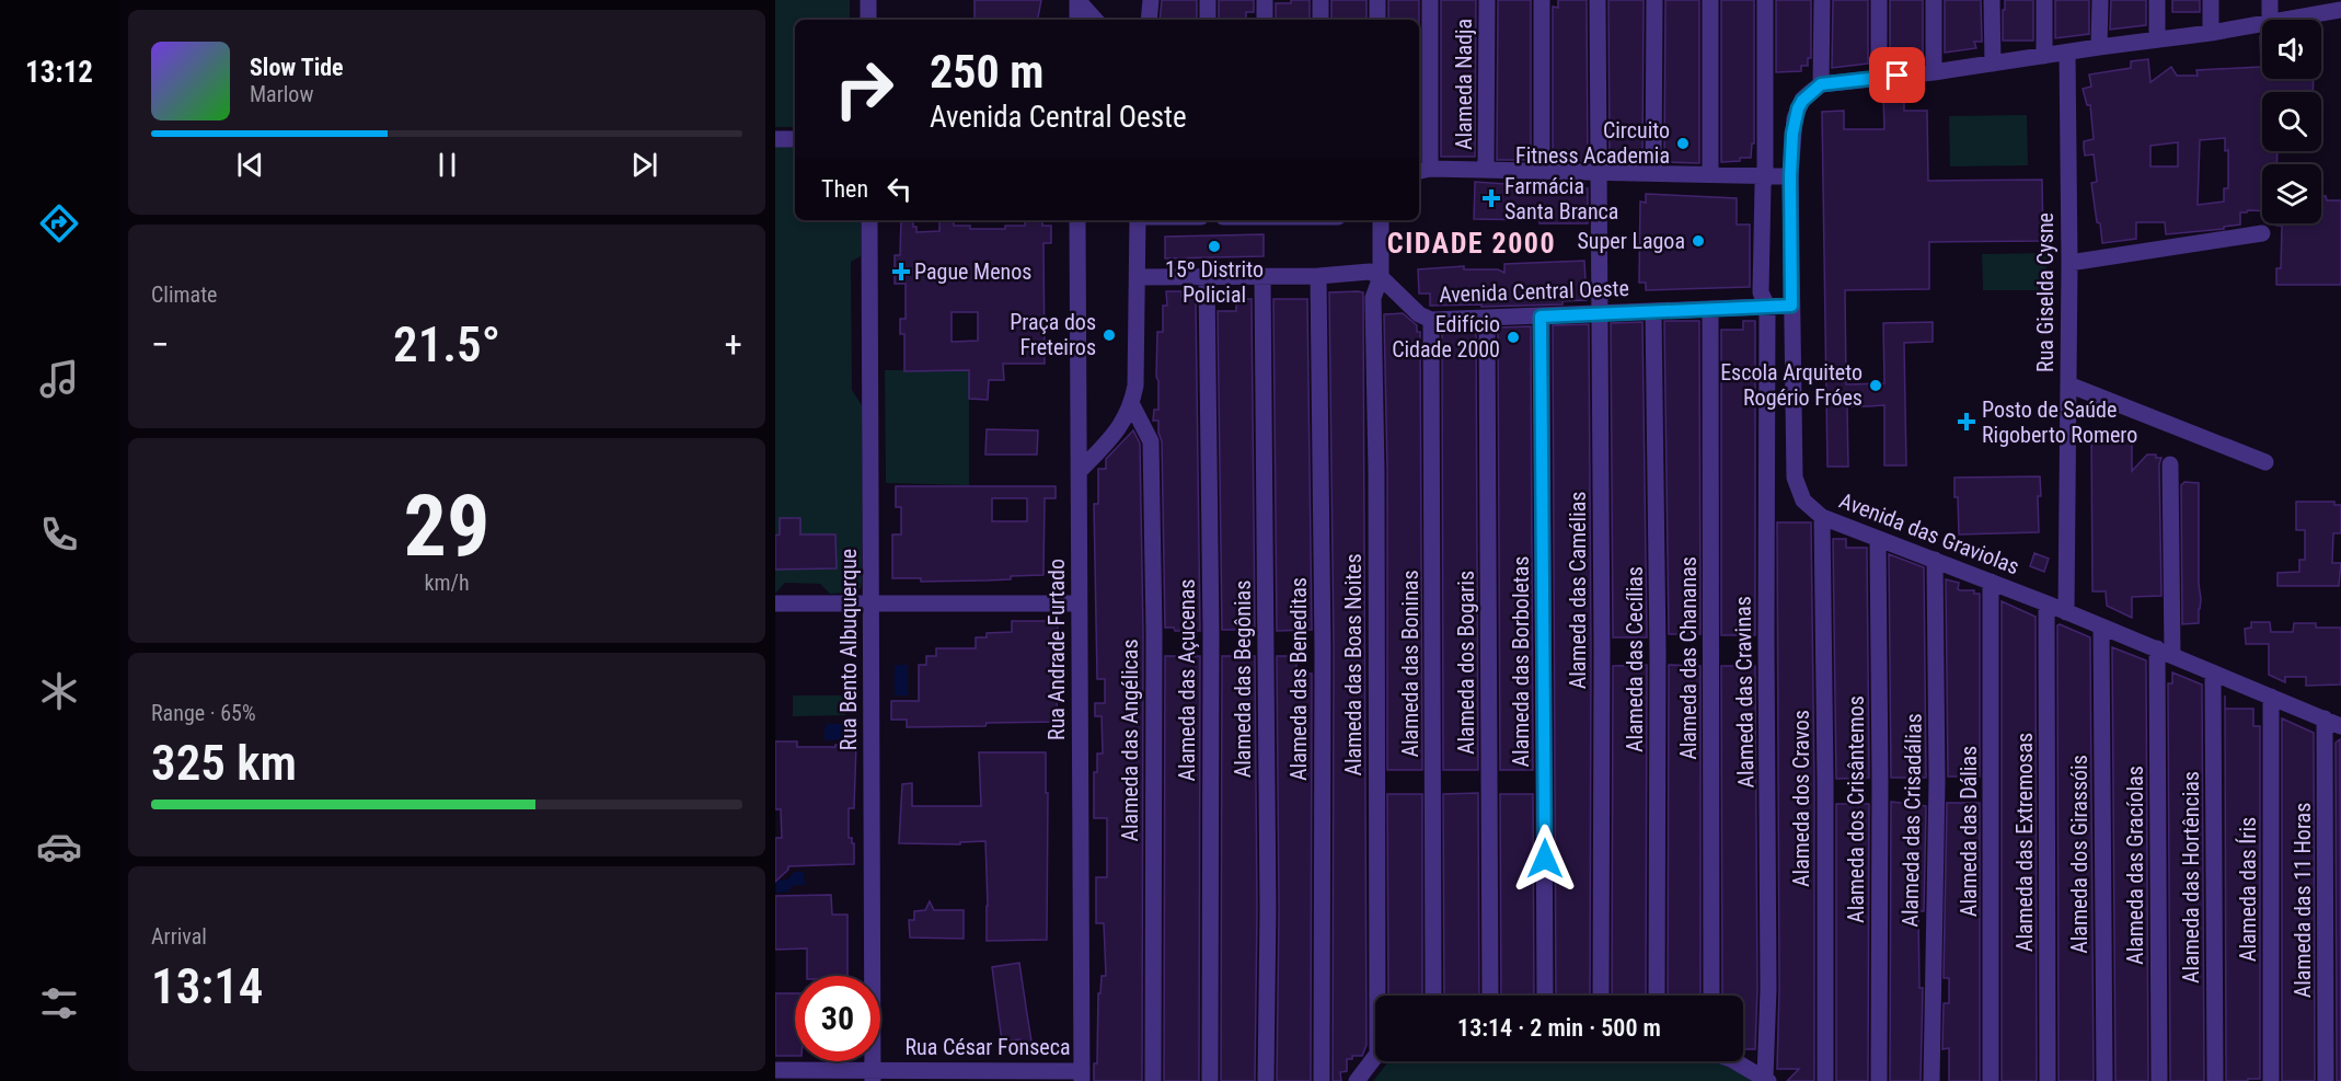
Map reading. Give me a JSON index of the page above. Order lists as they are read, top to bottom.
{
  "streets": {
    "street": [
      "Alameda Nadja",
      "Avenida Central Oeste",
      "Rua Giselda Cysne",
      "Avenida das Graviolas",
      "Alameda das Camélias",
      "Rua Bento Albuquerque",
      "Rua Andrade Furtado",
      "Alameda das Chananas",
      "Alameda das Cecílias",
      "Alameda das Borboletas",
      "Alameda dos Bogaris",
      "Alameda das Boninas",
      "Alameda das Boas Noites",
      "Alameda das Begônias",
      "Alameda das Beneditas",
      "Alameda das Açucenas",
      "Alameda das Cravinas",
      "Alameda das Angélicas",
      "Alameda dos Cravos",
      "Alameda dos Crisântemos",
      "Alameda das Crisadálias",
      "Alameda das Dálias",
      "Alameda das Extremosas",
      "Alameda dos Girassóis",
      "Alameda das Gracíolas",
      "Alameda das Hortências",
      "Alameda das Íris",
      "Alameda das 11 Horas",
      "Rua César Fonseca"
    ]
  },
  "crossings": [
    ["Avenida Central Oeste", "Avenida das Graviolas"],
    ["Avenida Central Oeste", "Alameda das Camélias"],
    ["Avenida Central Oeste", "Alameda das Chananas"],
    ["Avenida Central Oeste", "Alameda das Cecílias"],
    ["Avenida Central Oeste", "Alameda das Borboletas"],
    ["Avenida Central Oeste", "Alameda dos Bogaris"],
    ["Avenida Central Oeste", "Alameda das Boninas"],
    ["Avenida Central Oeste", "Alameda das Boas Noites"],
    ["Avenida Central Oeste", "Alameda das Cravinas"],
    ["Rua Giselda Cysne", "Avenida das Graviolas"],
    ["Avenida das Graviolas", "Alameda dos Cravos"],
    ["Avenida das Graviolas", "Alameda dos Crisântemos"],
    ["Avenida das Graviolas", "Alameda das Crisadálias"],
    ["Avenida das Graviolas", "Alameda das Dálias"],
    ["Avenida das Graviolas", "Alameda das Extremosas"],
    ["Avenida das Graviolas", "Alameda dos Girassóis"],
    ["Avenida das Graviolas", "Alameda das Gracíolas"],
    ["Avenida das Graviolas", "Alameda das Hortências"],
    ["Avenida das Graviolas", "Alameda das Íris"],
    ["Avenida das Graviolas", "Alameda das 11 Horas"],
    ["Rua Bento Albuquerque", "Rua César Fonseca"],
    ["Rua Andrade Furtado", "Rua César Fonseca"]
  ],
  "districts": ["CIDADE 2000"],
  "places": {
    "other": [
      "Circuito Fitness Academia",
      "Super Lagoa",
      "15º Distrito Policial",
      "Praça dos Freteiros",
      "Edifício Cidade 2000",
      "Escola Arquiteto Rogério Fróes"
    ],
    "health": ["Farmácia Santa Branca", "Pague Menos", "Posto de Saúde Rigoberto Romero"]
  },
  "page": {
    "tabs": "13:12",
    "turn": ["250 m", "Avenida Central Oeste"],
    "song": ["Slow Tide", "Marlow"],
    "then": "Then",
    "tile": [
      "Climate",
      ["29", "km/h"],
      ["Range · 65%", "325 km"],
      ["Arrival", "13:14"]
    ],
    "heat": ["−", "21.5°", "+"],
    "limit": "30",
    "trip": "13:14 · 2 min · 500 m"
  }
}
